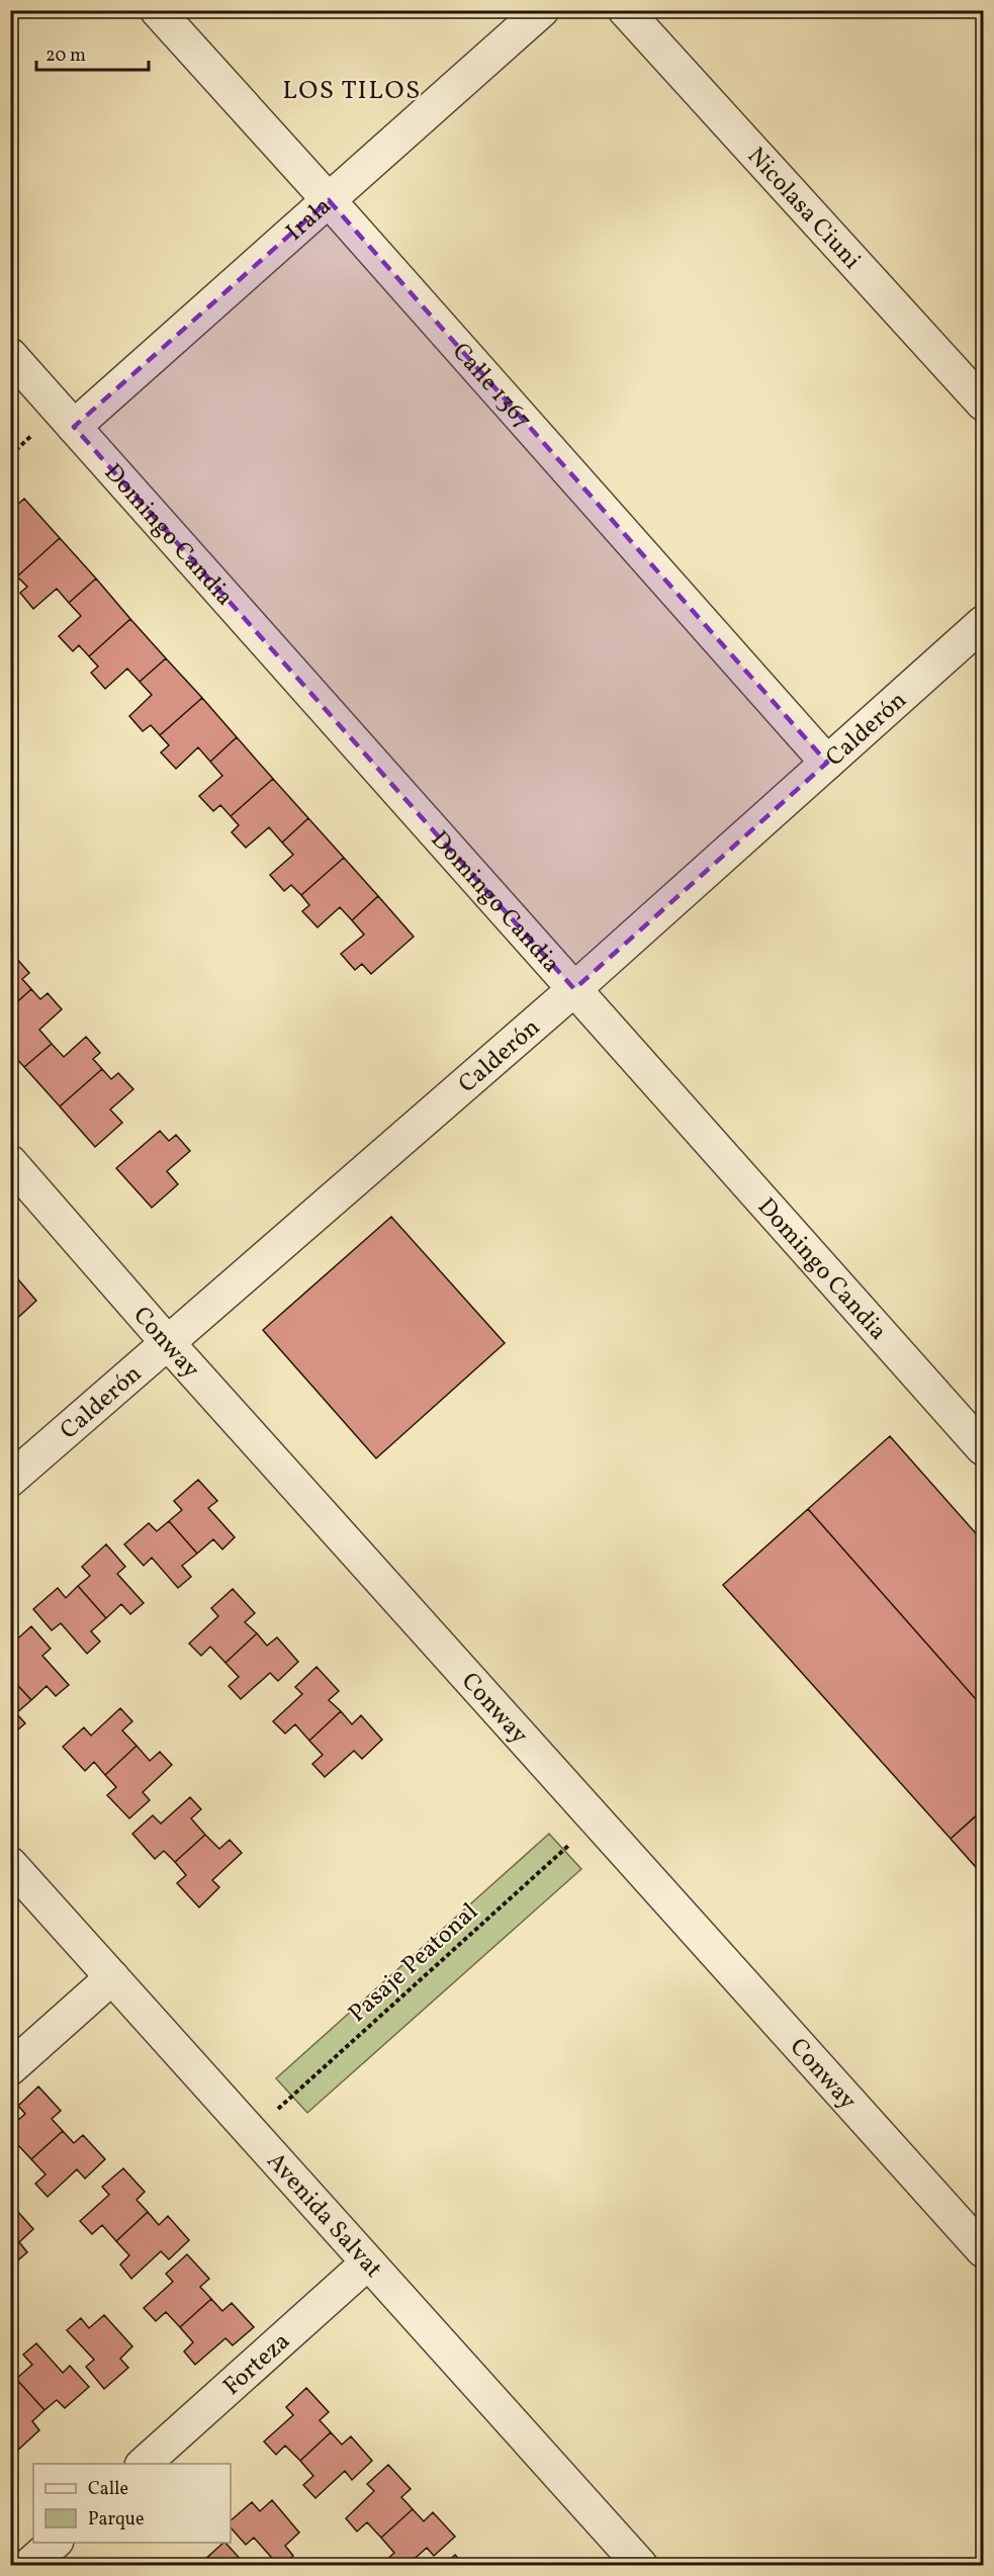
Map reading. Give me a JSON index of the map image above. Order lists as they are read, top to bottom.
{
  "streets": {
    "street": [
      "Nicolasa Ciuni",
      "Irala",
      "Calle 1367",
      "Domingo Candia",
      "Calderón",
      "Conway",
      "Avenida Salvat",
      "Forteza"
    ],
    "path": ["Pasaje Peatonal"]
  },
  "crossings": [
    ["Irala", "Calle 1367"],
    ["Irala", "Domingo Candia"],
    ["Calle 1367", "Calderón"],
    ["Domingo Candia", "Calderón"],
    ["Calderón", "Conway"],
    ["Conway", "Pasaje Peatonal"],
    ["Pasaje Peatonal", "Avenida Salvat"],
    ["Avenida Salvat", "Forteza"]
  ],
  "districts": ["LOS TILOS"],
  "legend": ["Calle", "Parque"],
  "scale_bar": "20 m"
}
